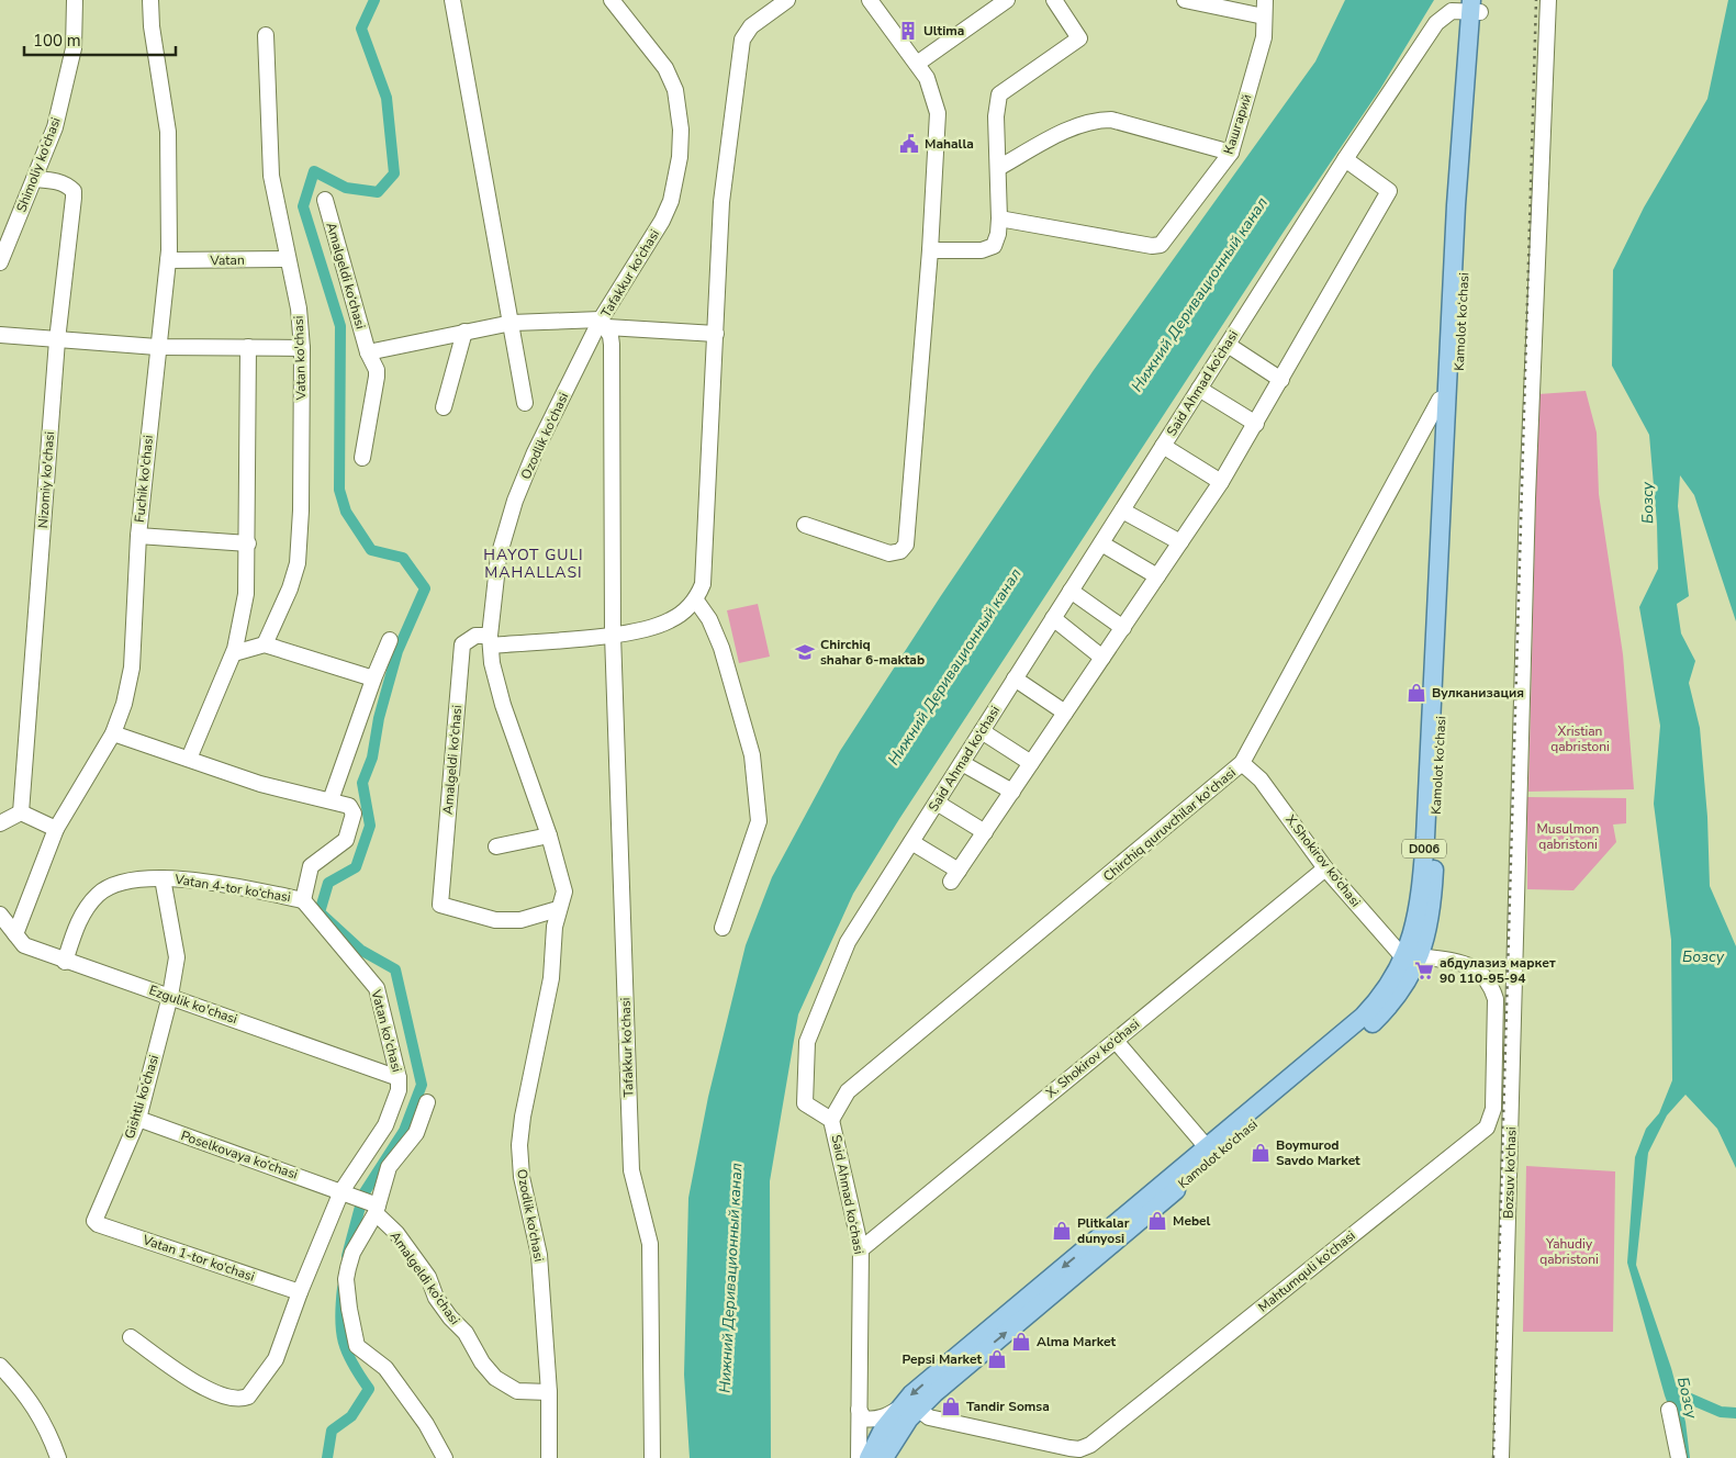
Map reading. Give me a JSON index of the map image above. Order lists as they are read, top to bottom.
{
  "streets": {
    "main road": ["Kamolot ko‘chasi", "D006"],
    "street": [
      "Кашгарий",
      "Shimoliy ko‘chasi",
      "Vatan",
      "Tafakkur ko‘chasi",
      "Amalgeldi ko‘chasi",
      "Vatan ko'chasi",
      "Said Ahmad ko‘chasi",
      "Ozodlik ko‘chasi",
      "Fuchik ko'chasi",
      "Nizomiy ko'chasi",
      "Chirchiq quruvchilar ko'chasi",
      "X.Shokirov ko‘chasi",
      "Vatan 4-tor ko‘chasi",
      "Ezgulik ko'chasi",
      "X. Shokirov ko‘chasi",
      "Gishtli ko‘chasi",
      "Poselkovaya ko‘chasi",
      "Bozsuv ko‘chasi",
      "Vatan 1-tor ko‘chasi",
      "Mahtumquli ko‘chasi"
    ]
  },
  "crossings": [
    ["Shimoliy ko‘chasi", "Nizomiy ko'chasi"],
    ["Vatan", "Vatan ko'chasi"],
    ["Vatan", "Fuchik ko'chasi"],
    ["Tafakkur ko‘chasi", "Ozodlik ko‘chasi"],
    ["Amalgeldi ko‘chasi", "Ozodlik ko‘chasi"],
    ["Amalgeldi ko‘chasi", "Poselkovaya ko‘chasi"],
    ["Kamolot ko‘chasi", "Said Ahmad ko‘chasi"],
    ["Kamolot ko‘chasi", "D006"],
    ["Kamolot ko‘chasi", "X.Shokirov ko‘chasi"],
    ["Kamolot ko‘chasi", "Mahtumquli ko‘chasi"],
    ["Vatan ko'chasi", "Vatan 4-tor ko‘chasi"],
    ["Vatan ko'chasi", "Ezgulik ko'chasi"],
    ["Vatan ko'chasi", "Poselkovaya ko‘chasi"],
    ["Vatan ko'chasi", "Vatan 1-tor ko‘chasi"],
    ["Said Ahmad ko‘chasi", "Chirchiq quruvchilar ko'chasi"],
    ["Said Ahmad ko‘chasi", "D006"],
    ["Said Ahmad ko‘chasi", "X. Shokirov ko‘chasi"],
    ["Fuchik ko'chasi", "Ezgulik ko'chasi"],
    ["Chirchiq quruvchilar ko'chasi", "D006"],
    ["Chirchiq quruvchilar ko'chasi", "X.Shokirov ko‘chasi"],
    ["D006", "X.Shokirov ko‘chasi"],
    ["D006", "Mahtumquli ko‘chasi"],
    ["X.Shokirov ko‘chasi", "X. Shokirov ko‘chasi"],
    ["X.Shokirov ko‘chasi", "Mahtumquli ko‘chasi"],
    ["Vatan 4-tor ko‘chasi", "Ezgulik ko'chasi"],
    ["Vatan 4-tor ko‘chasi", "Gishtli ko‘chasi"],
    ["Ezgulik ko'chasi", "Gishtli ko‘chasi"],
    ["Gishtli ko‘chasi", "Poselkovaya ko‘chasi"],
    ["Gishtli ko‘chasi", "Vatan 1-tor ko‘chasi"]
  ],
  "districts": ["HAYOT GULI MAHALLASI"],
  "water": ["Нижний Деривационный канал", "Бозсу"],
  "parks": ["Xristian qabristoni", "Musulmon qabristoni", "Yahudiy qabristoni"],
  "places": {
    "building": ["Ultima"],
    "public building": ["Mahalla"],
    "school or university": ["Chirchiq shahar 6-maktab"],
    "shop": [
      "Вулканизация",
      "Boymurod Savdo Market",
      "Mebel",
      "Plitkalar dunyosi",
      "Alma Market",
      "Pepsi Market",
      "Tandir Somsa"
    ],
    "supermarket": ["абдулазиз маркет 90 110-95-94"]
  },
  "scale_bar": "100 m"
}
